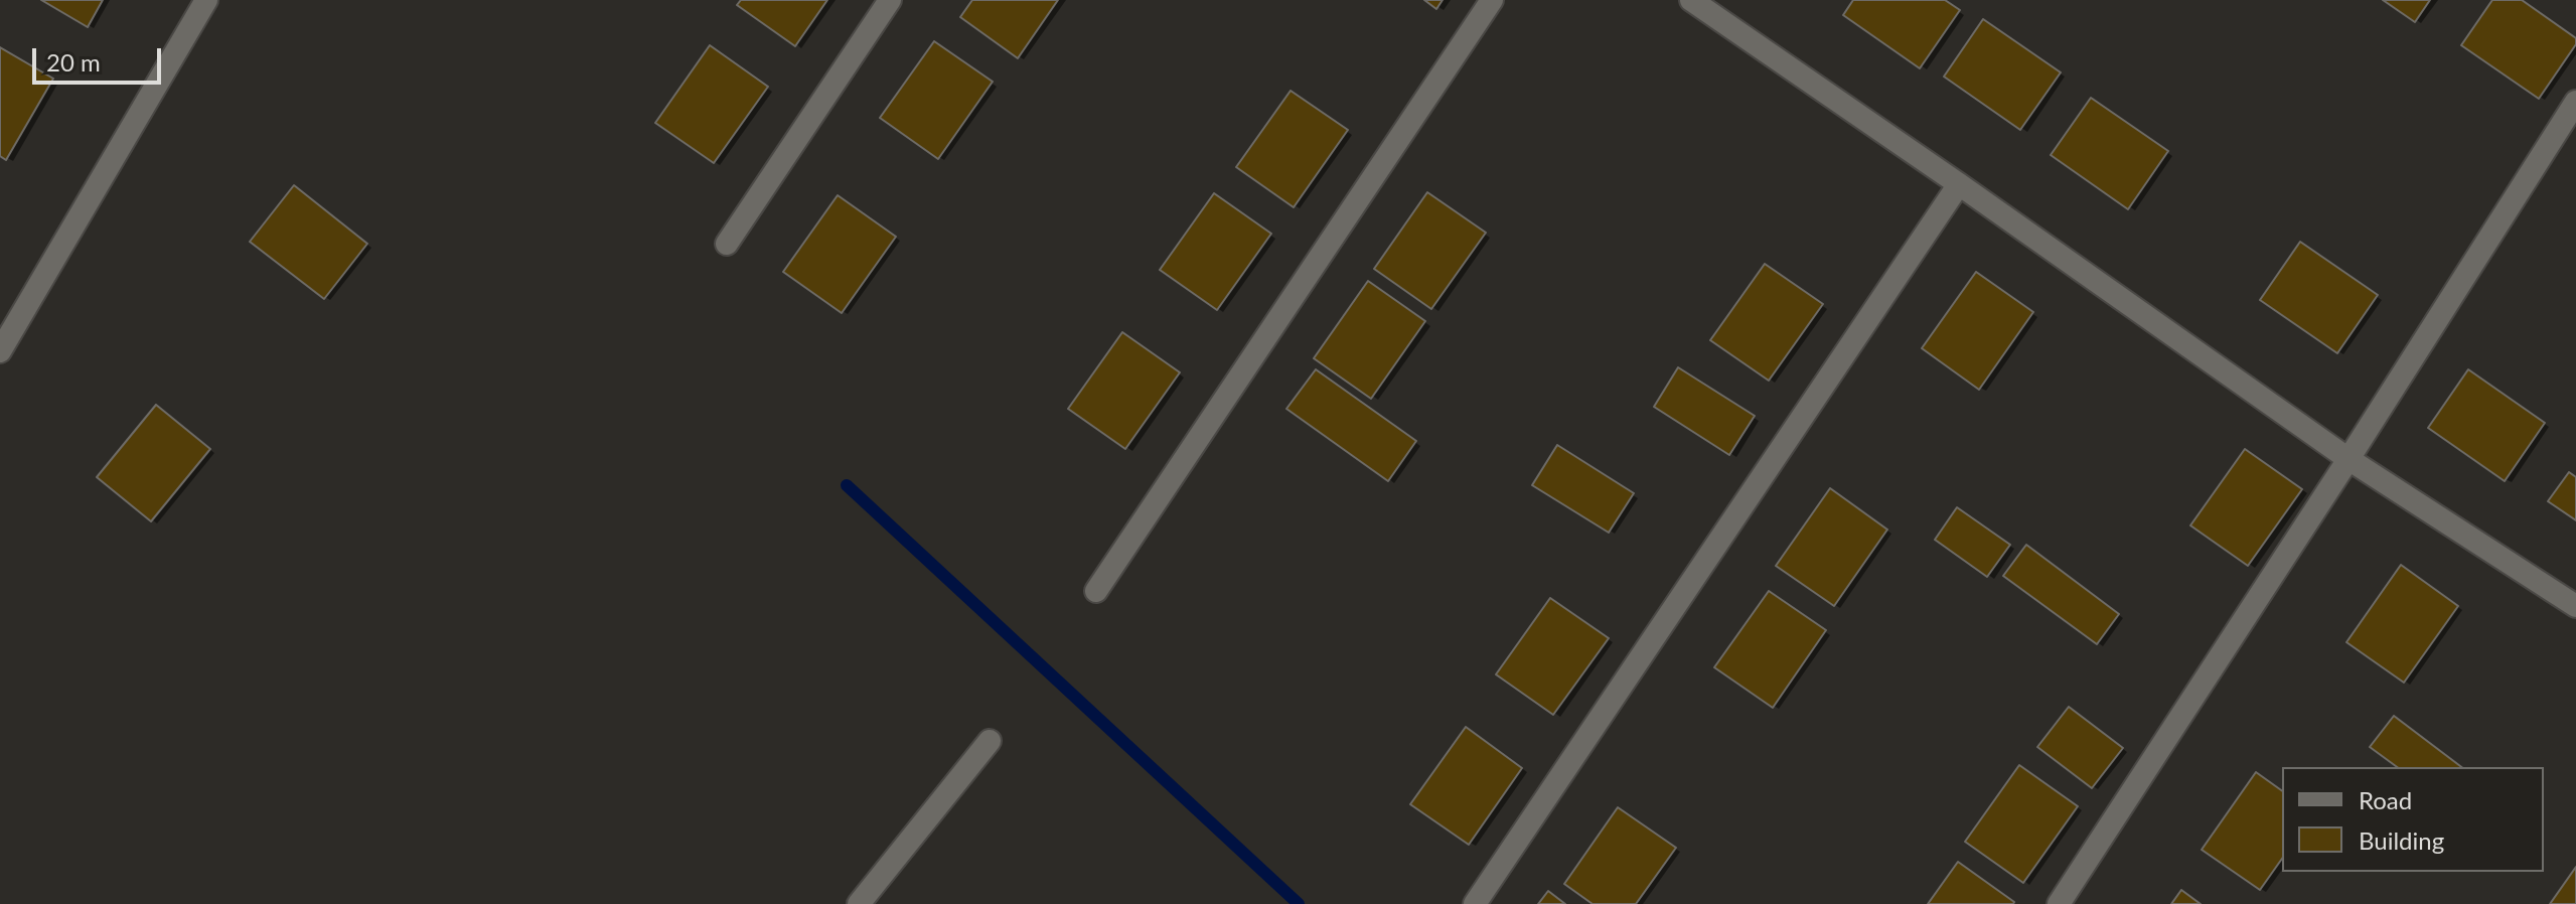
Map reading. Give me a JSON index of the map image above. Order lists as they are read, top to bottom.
{
  "legend": ["Road", "Building"],
  "scale_bar": "20 m"
}
